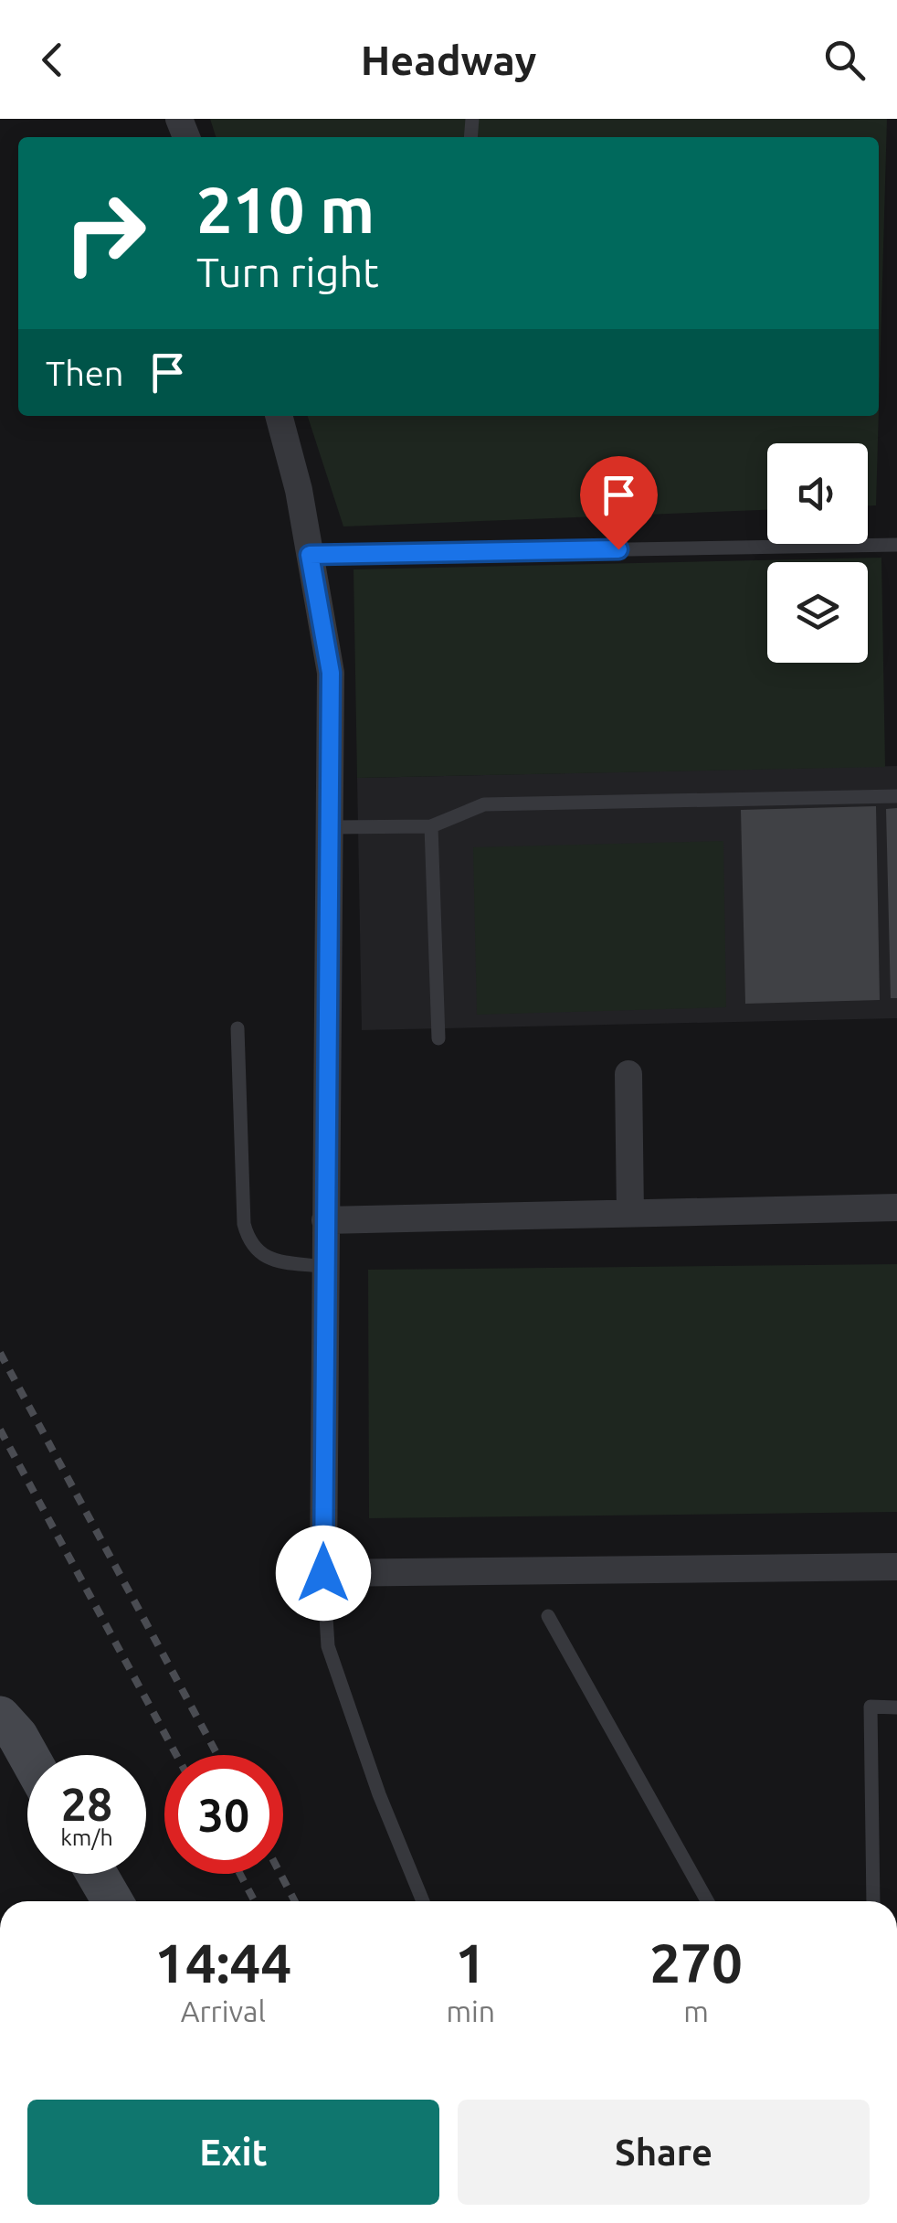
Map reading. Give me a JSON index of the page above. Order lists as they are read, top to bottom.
{
  "page": {
    "header": "Headway",
    "turn": ["210 m", "Turn right"],
    "then": "Then",
    "speed": "28 km/h",
    "limit": "30",
    "eta": [
      "14:44",
      "Arrival",
      "1",
      "min",
      "270",
      "m"
    ],
    "buttons": ["Exit", "Share"]
  }
}
